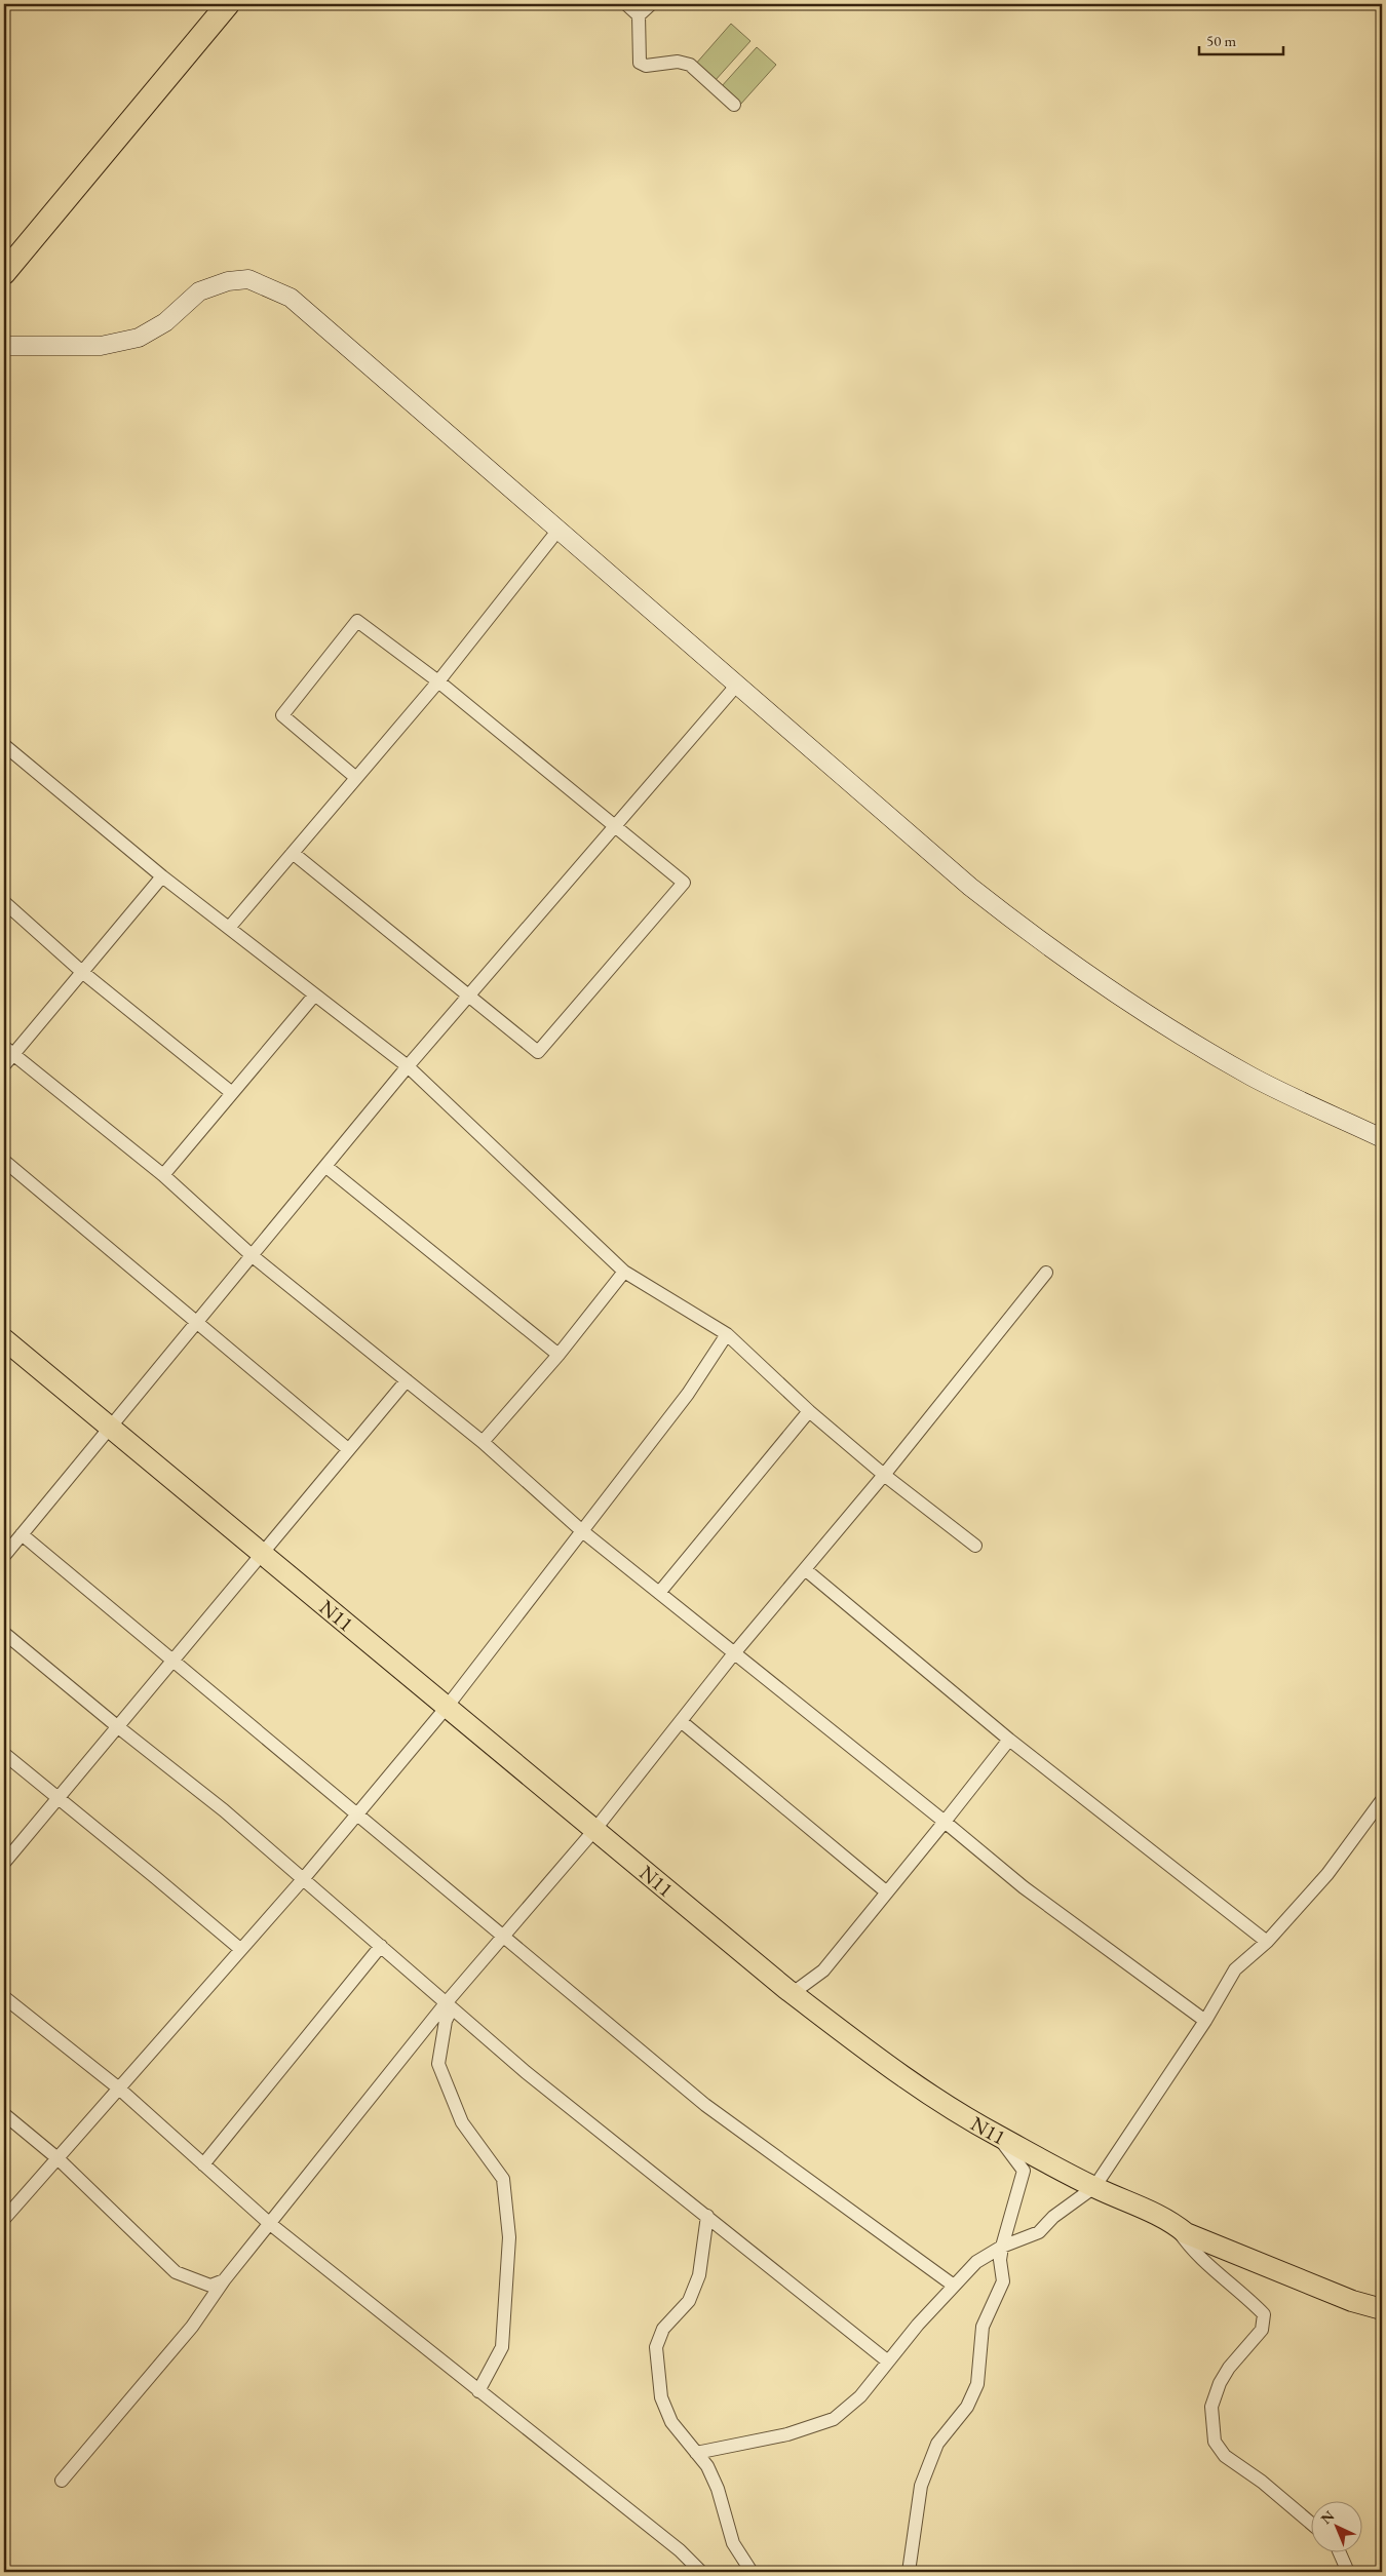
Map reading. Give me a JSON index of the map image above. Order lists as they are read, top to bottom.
{
  "streets": {
    "main road": ["N11"]
  },
  "scale_bar": "50 m",
  "north": "top left"
}
